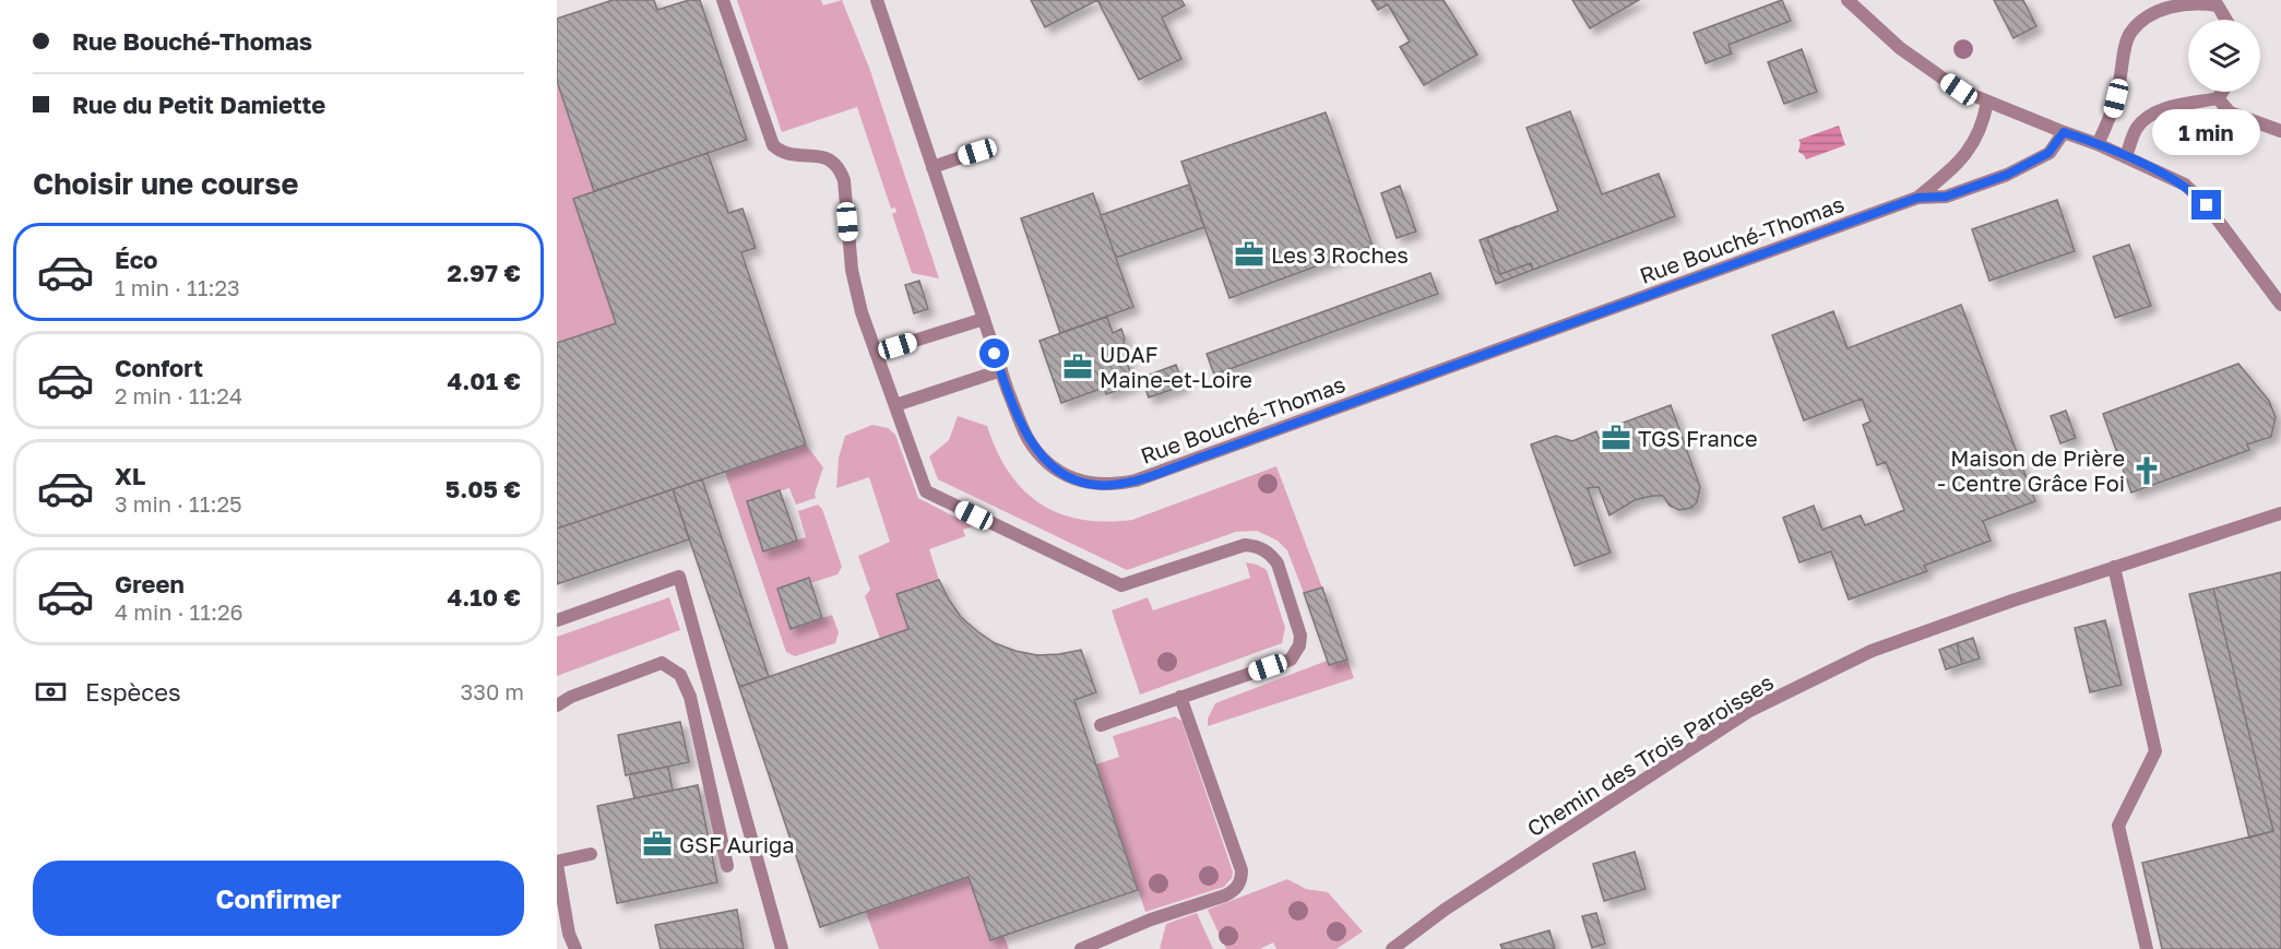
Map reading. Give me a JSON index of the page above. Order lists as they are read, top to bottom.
{
  "streets": {
    "street": ["Rue Bouché-Thomas", "Chemin des Trois Paroisses"]
  },
  "places": {
    "office": [
      "Les 3 Roches",
      "UDAF Maine-et-Loire",
      "TGS France",
      "GSF Auriga"
    ],
    "church": ["Maison de Prière - Centre Grâce Foi"]
  },
  "page": {
    "banner": ["Rue Bouché-Thomas", "Rue du Petit Damiette"],
    "bubble": "1 min",
    "heading": "Choisir une course",
    "list": [
      {
        "name": "Éco",
        "note": "1 min · 11:23",
        "value": "2.97 €"
      },
      {
        "name": "Confort",
        "note": "2 min · 11:24",
        "value": "4.01 €"
      },
      {
        "name": "XL",
        "note": "3 min · 11:25",
        "value": "5.05 €"
      },
      {
        "name": "Green",
        "note": "4 min · 11:26",
        "value": "4.10 €"
      }
    ],
    "pay": ["Espèces", "330 m"],
    "buttons": "Confirmer"
  }
}
